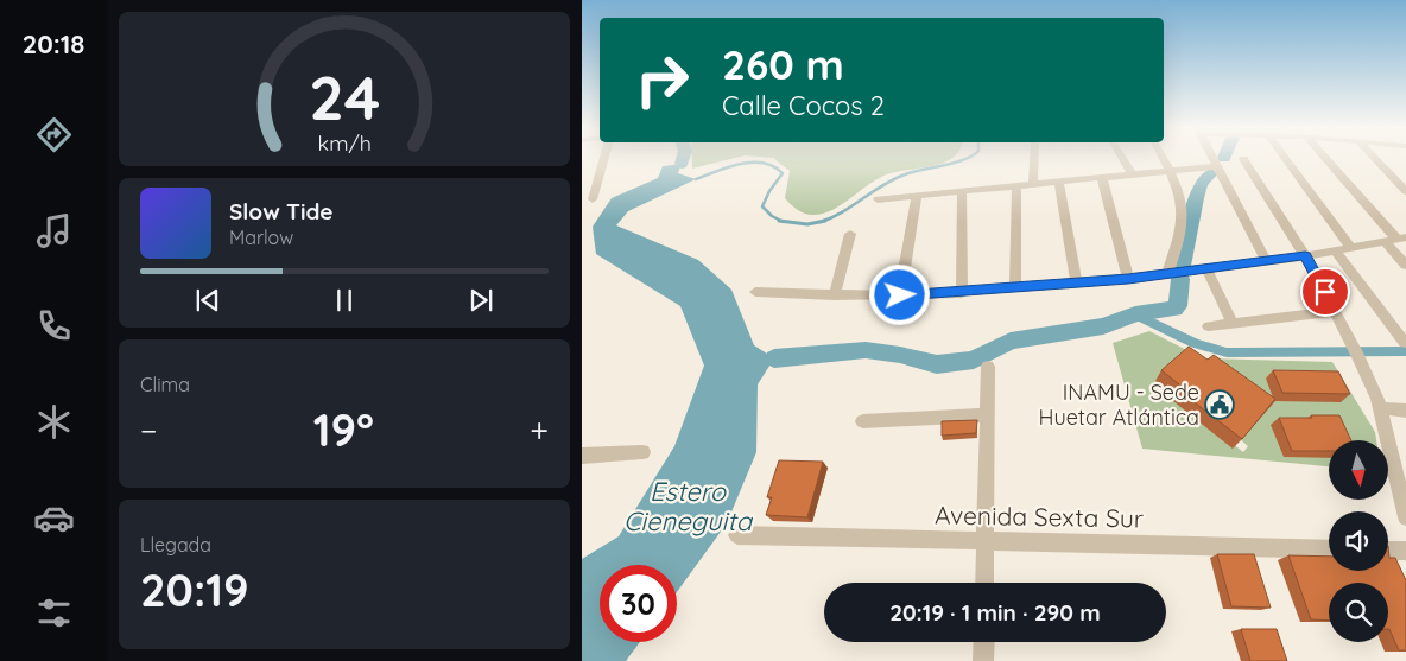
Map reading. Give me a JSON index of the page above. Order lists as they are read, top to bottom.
{
  "streets": {
    "street": ["Avenida Sexta Sur"]
  },
  "water": ["Estero Cieneguita"],
  "places": {
    "public building": ["INAMU - Sede Huetar Atlántica"]
  },
  "north": "bottom",
  "page": {
    "tabs": "20:18",
    "turn": ["260 m", "Calle Cocos 2"],
    "song": ["Slow Tide", "Marlow"],
    "tile": [
      "Clima",
      ["Llegada", "20:19"]
    ],
    "heat": ["−", "19°", "+"],
    "limit": "30",
    "trip": "20:19 · 1 min · 290 m",
    "gauge": ["24", "km/h"]
  }
}
